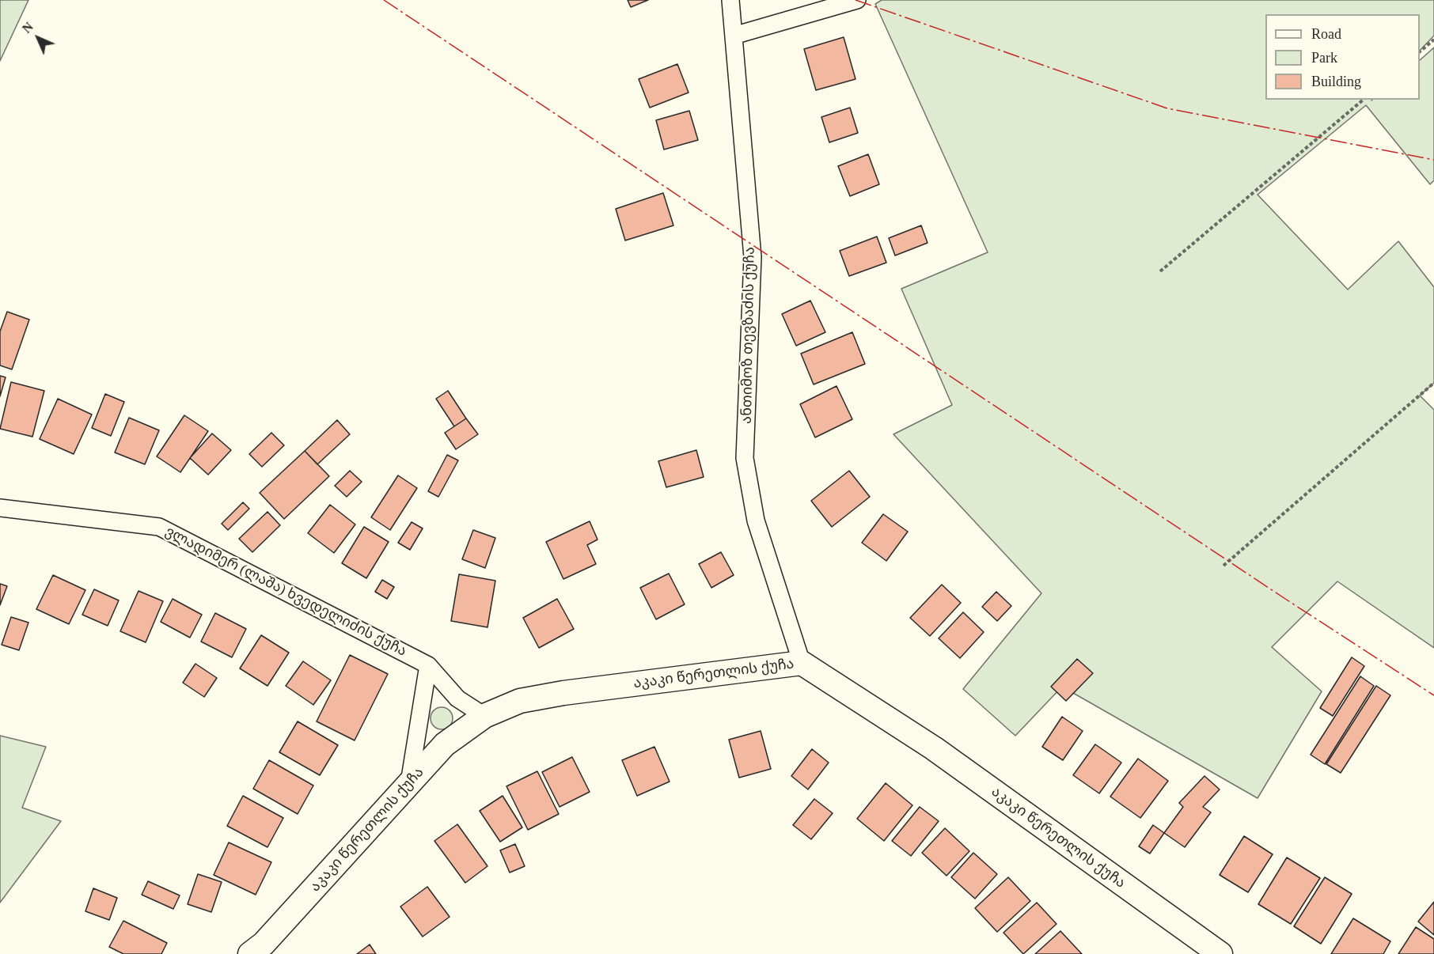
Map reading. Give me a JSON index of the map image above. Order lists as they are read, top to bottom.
{
  "streets": {
    "street": ["ანთიმოზ თევზაძის ქუჩა", "ვლადიმერ (ლაშა) ხვედელიძის ქუჩა", "აკაკი წერეთლის ქუჩა"]
  },
  "crossings": [
    ["ანთიმოზ თევზაძის ქუჩა", "აკაკი წერეთლის ქუჩა"],
    ["ვლადიმერ (ლაშა) ხვედელიძის ქუჩა", "აკაკი წერეთლის ქუჩა"]
  ],
  "legend": ["Road", "Park", "Building"],
  "north": "top left"
}
